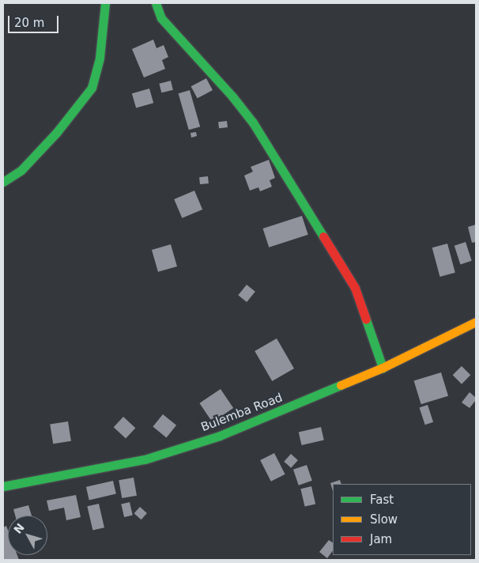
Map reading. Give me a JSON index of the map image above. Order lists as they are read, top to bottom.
{
  "streets": {
    "street": ["Bulemba Road"]
  },
  "legend": ["Fast", "Slow", "Jam"],
  "scale_bar": "20 m",
  "north": "top left"
}
